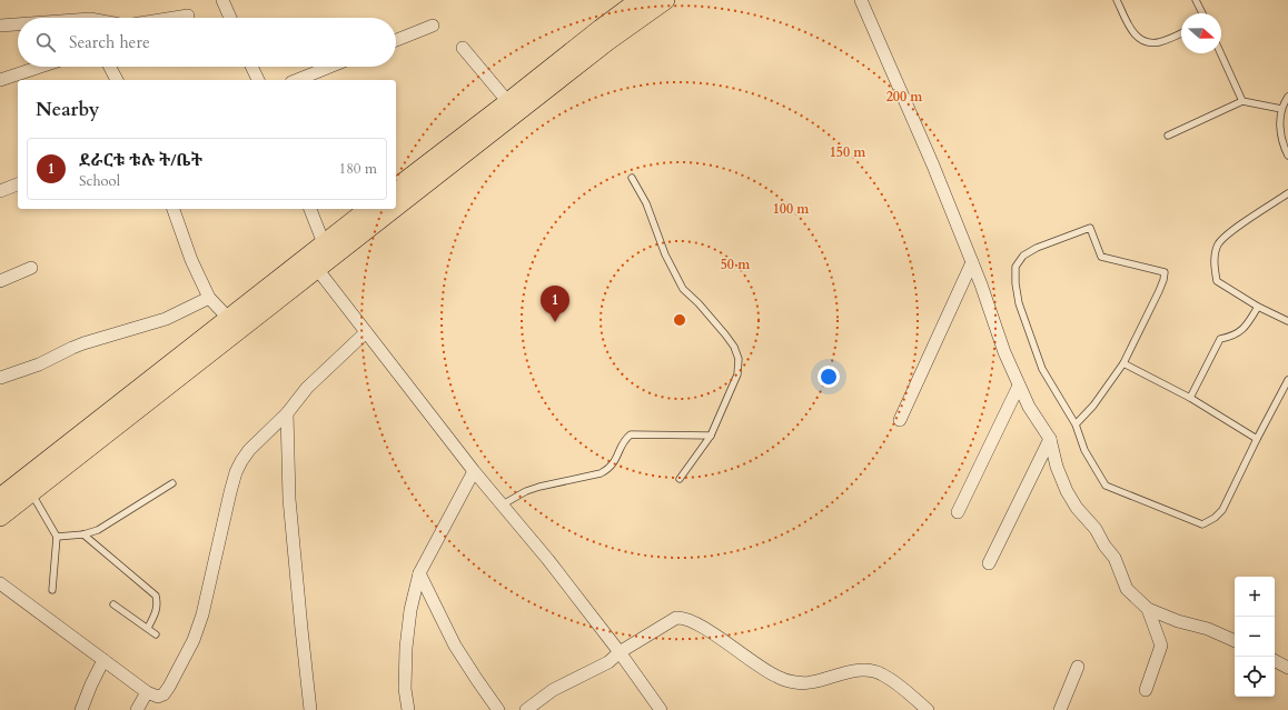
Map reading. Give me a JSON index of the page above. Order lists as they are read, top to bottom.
{
  "north": "right",
  "page": {
    "search": "Search here",
    "heading": "Nearby",
    "list": [
      {
        "mark": "1",
        "name": "ደራርቱ ቱሉ ት/ቤት",
        "note": "School",
        "value": "180 m"
      }
    ],
    "pins": "1",
    "map_buttons": ["+", "−"]
  },
  "rings": [
    "200 m",
    "150 m",
    "100 m",
    "50 m"
  ]
}
